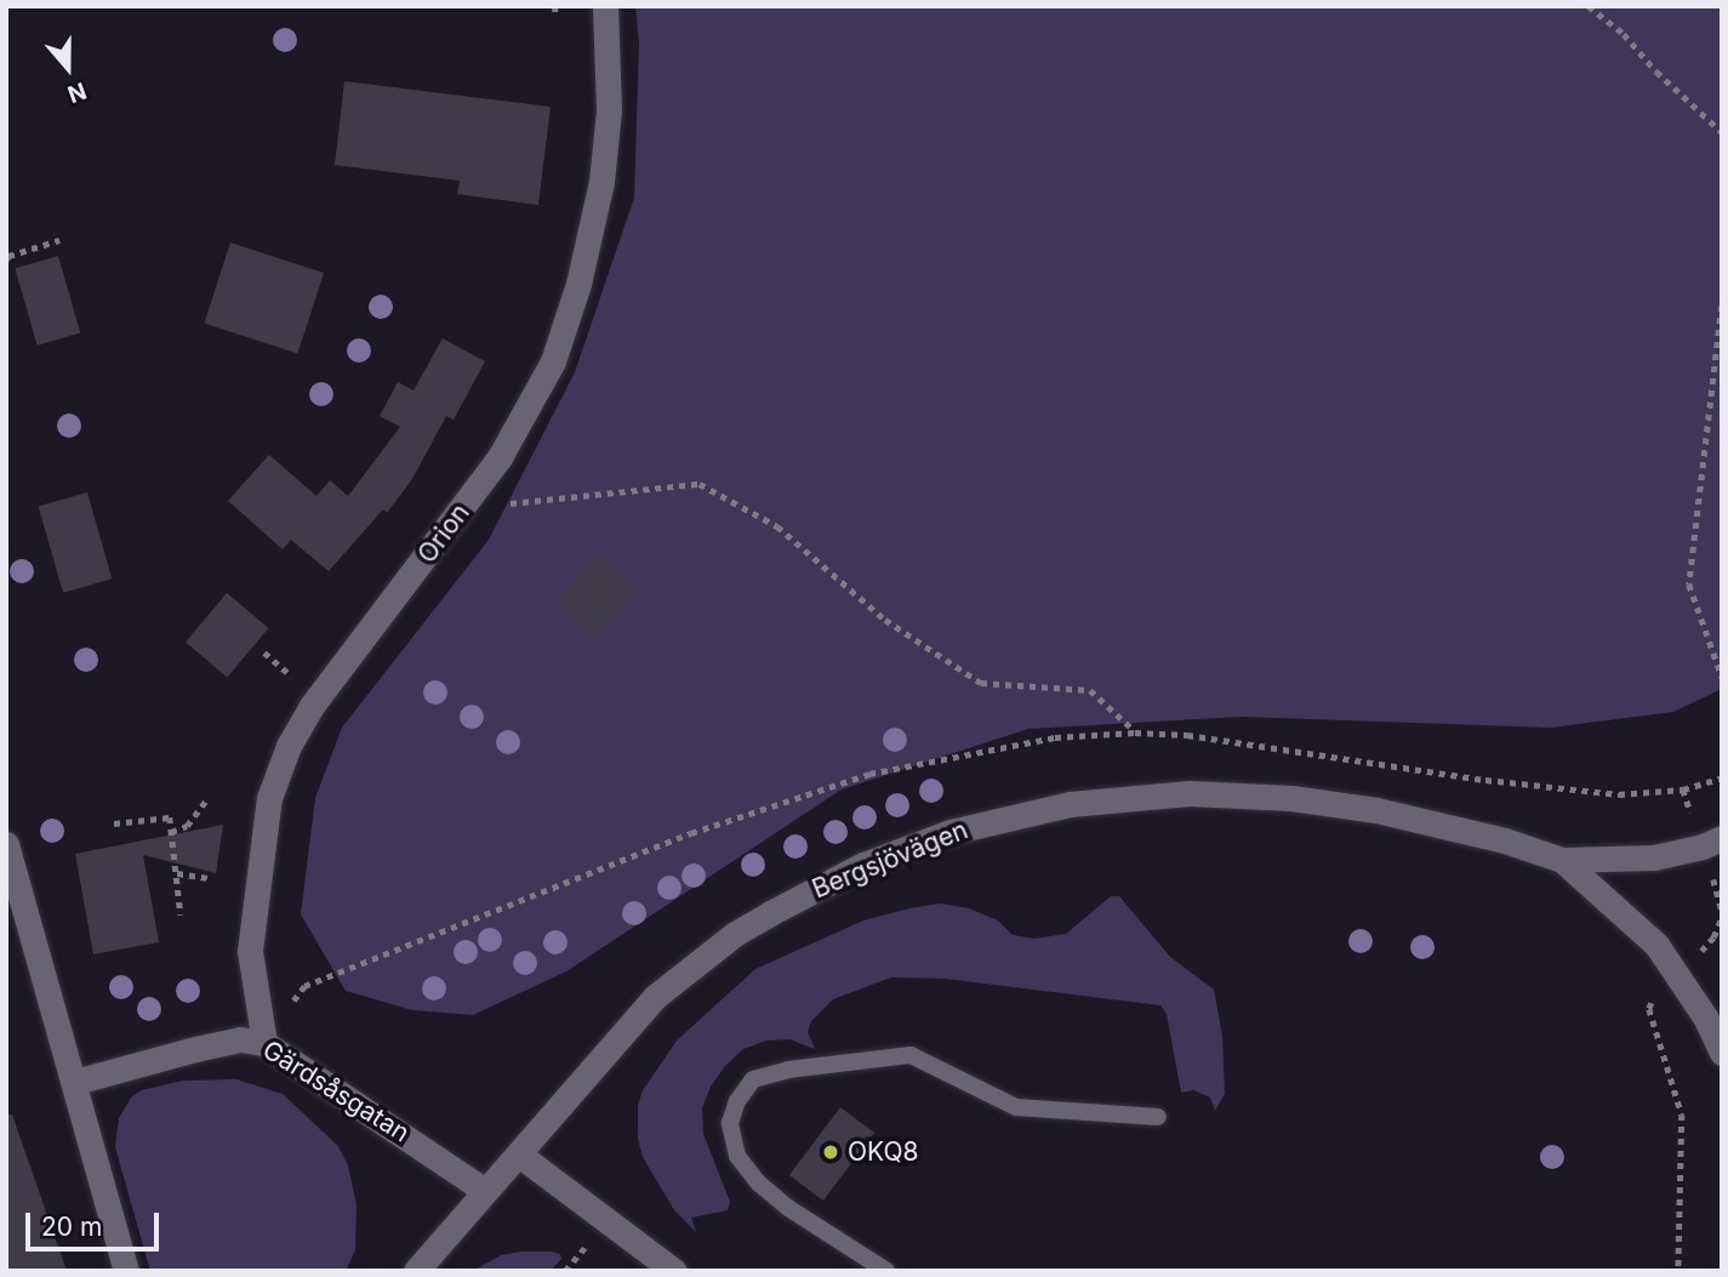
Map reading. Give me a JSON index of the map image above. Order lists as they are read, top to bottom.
{
  "streets": {
    "street": ["Orion", "Bergsjövägen", "Gärdsåsgatan"]
  },
  "crossings": [
    ["Orion", "Gärdsåsgatan"],
    ["Bergsjövägen", "Gärdsåsgatan"]
  ],
  "places": ["OKQ8"],
  "scale_bar": "20 m",
  "north": "bottom"
}
